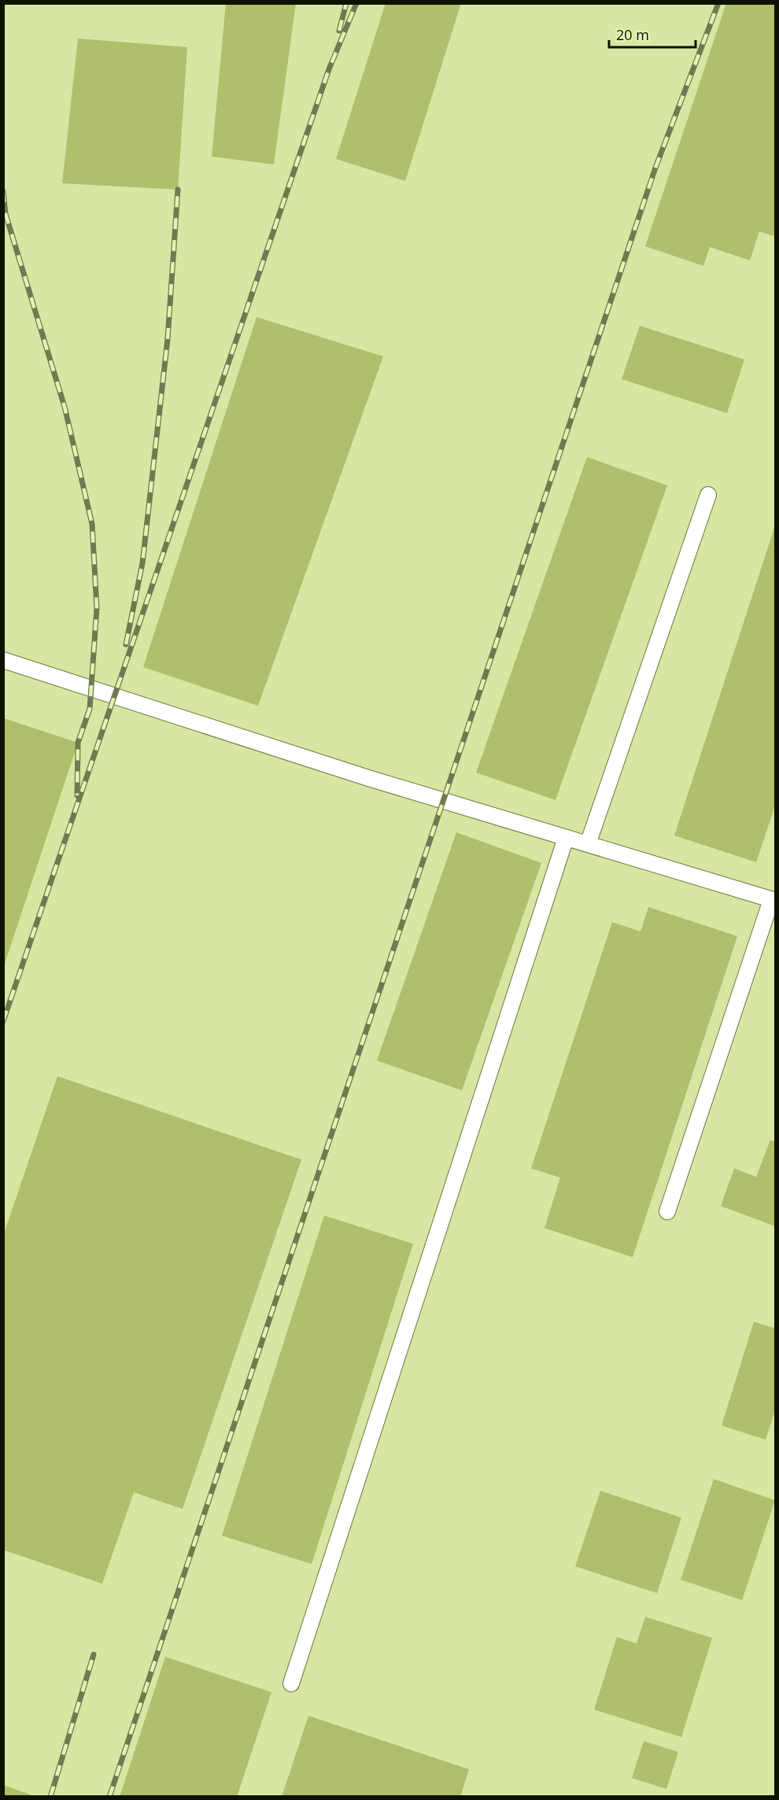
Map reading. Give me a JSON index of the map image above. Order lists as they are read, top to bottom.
{
  "scale_bar": "20 m"
}
